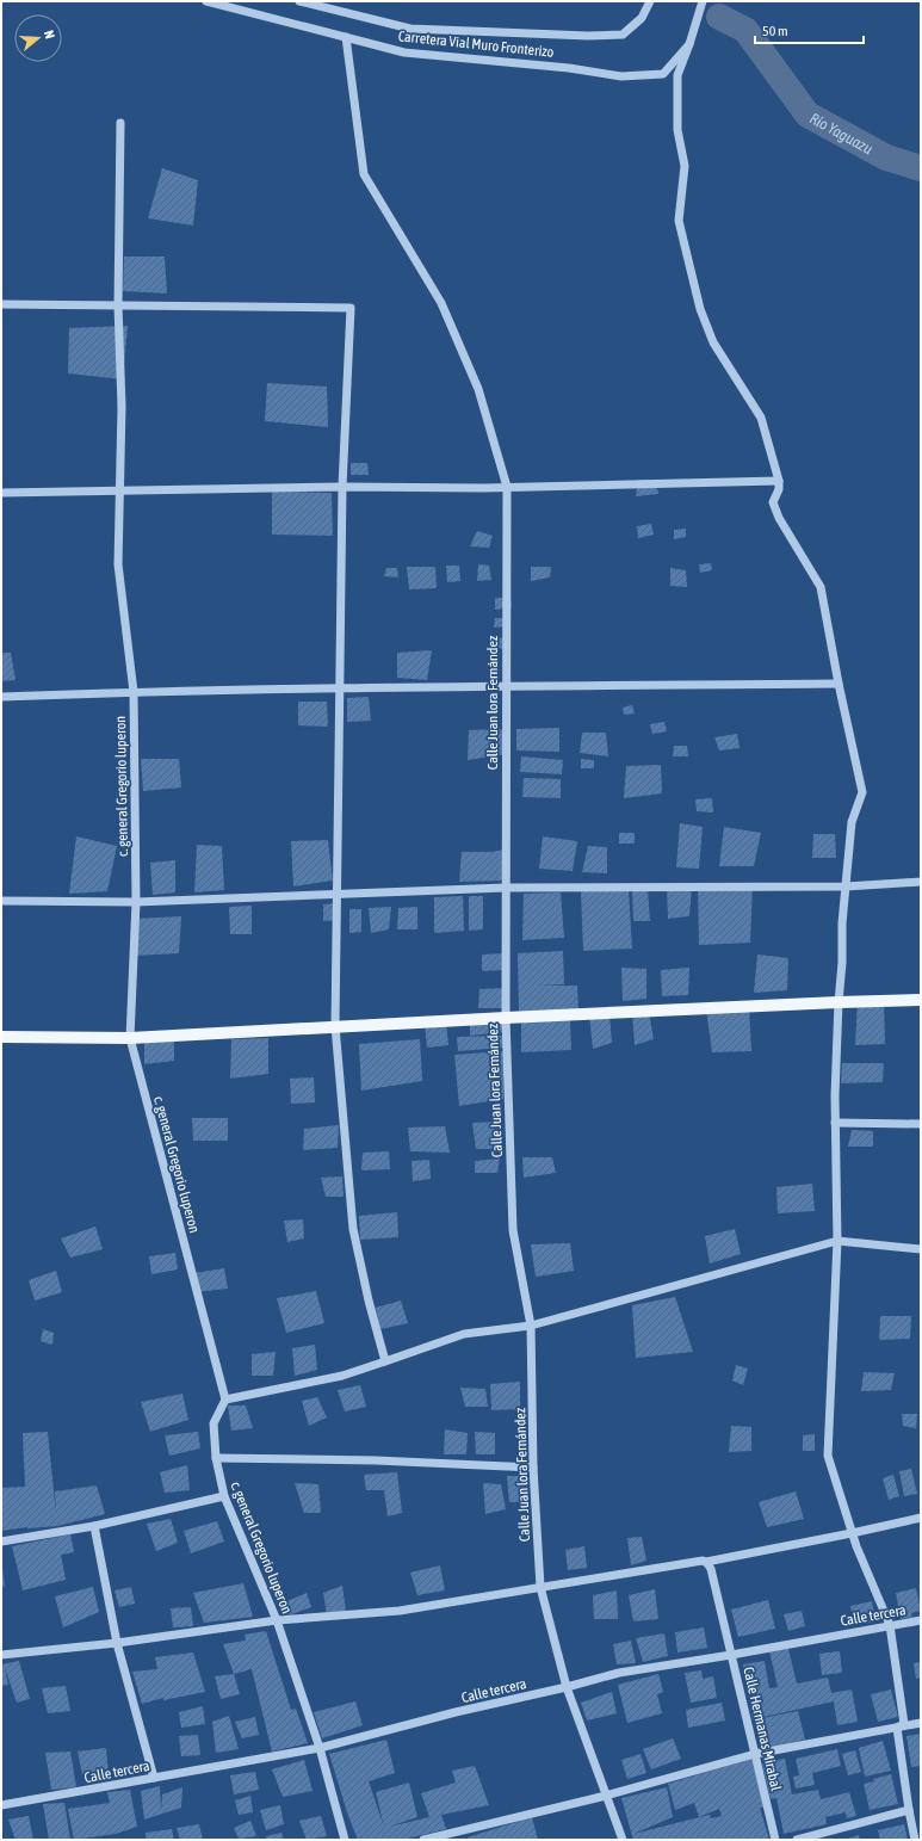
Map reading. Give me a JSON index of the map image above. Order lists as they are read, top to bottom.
{
  "streets": {
    "street": [
      "Carretera Vial Muro Fronterizo",
      "Calle Juan lora Fernández",
      "c. general Gregorio luperon",
      "Calle tercera",
      "Calle Hermanas Mirabal"
    ]
  },
  "crossings": [
    ["Carretera Vial Muro Fronterizo", "Calle Juan lora Fernández"],
    ["Calle Juan lora Fernández", "Calle tercera"],
    ["c. general Gregorio luperon", "Calle tercera"],
    ["Calle tercera", "Calle Hermanas Mirabal"]
  ],
  "water": ["Río Yaguazu"],
  "scale_bar": "50 m",
  "north": "right"
}
